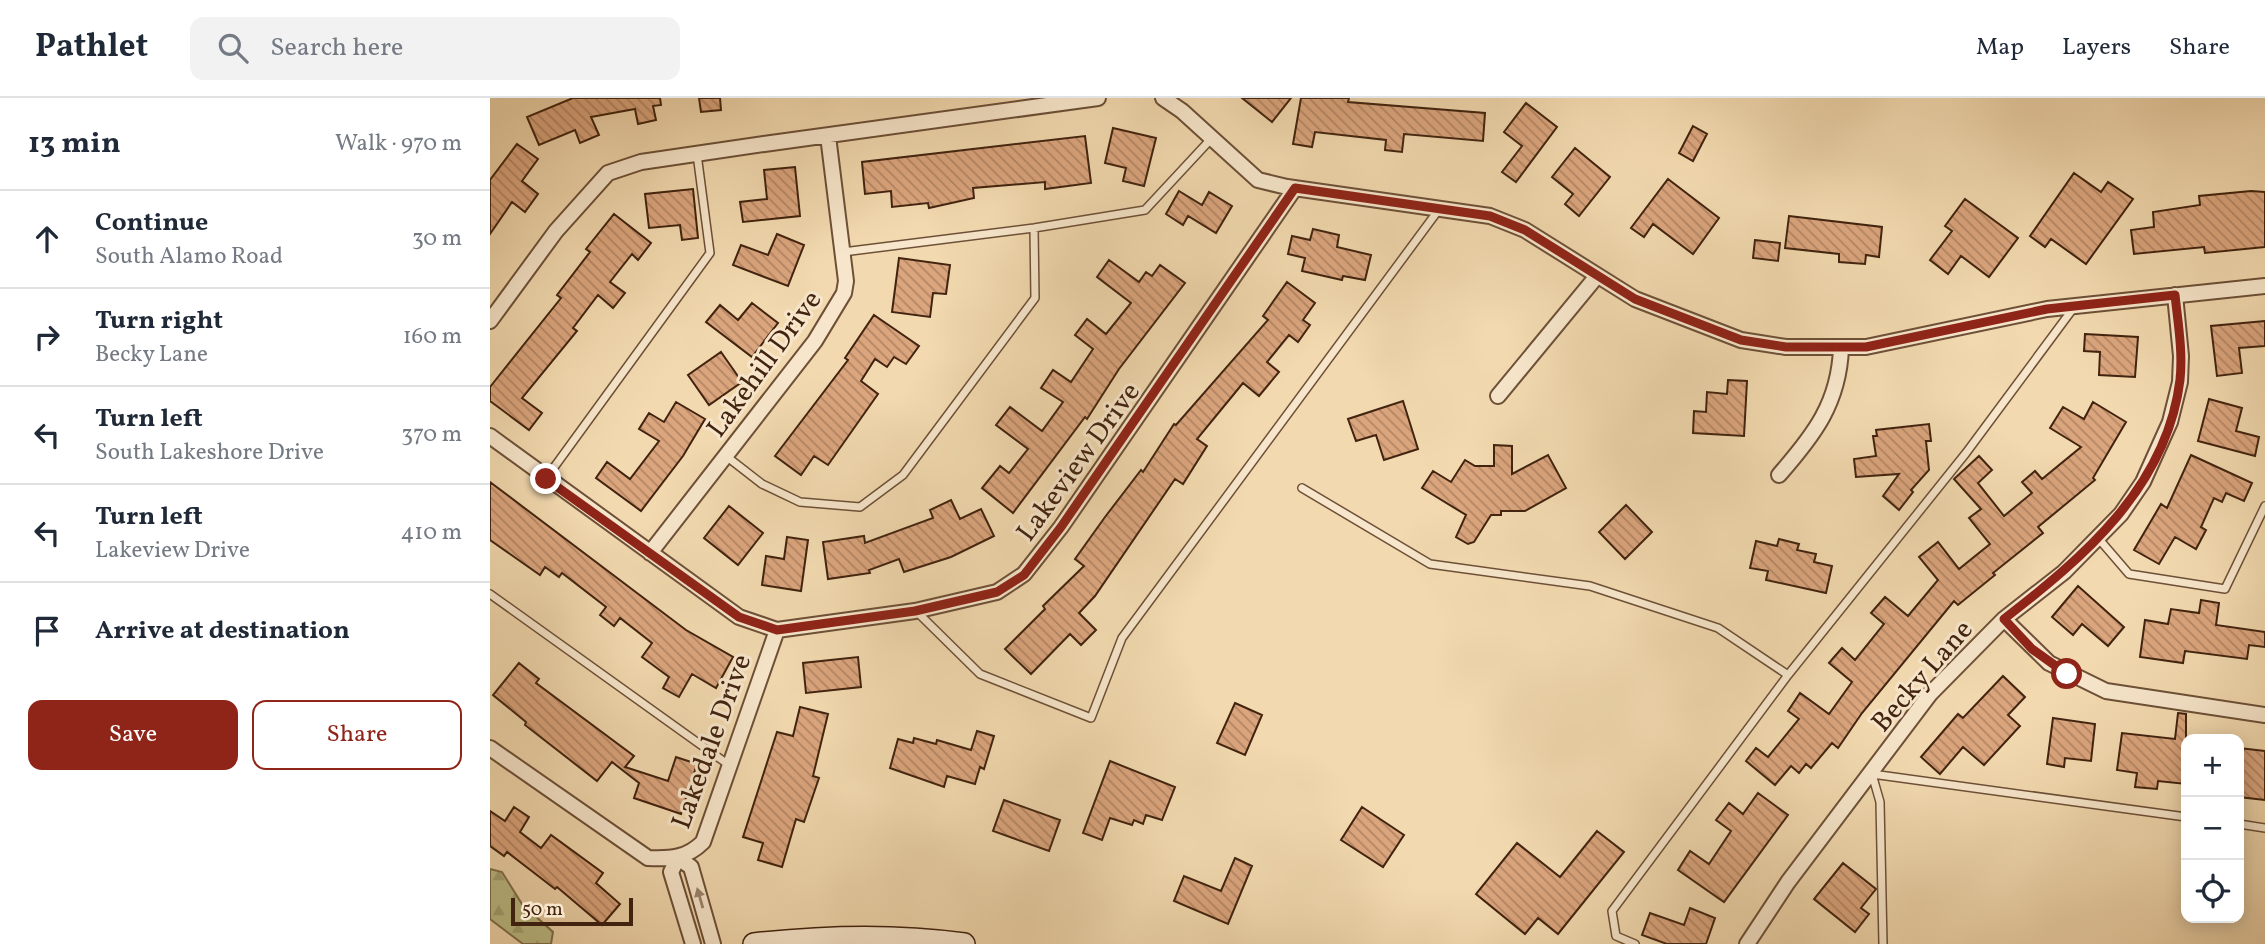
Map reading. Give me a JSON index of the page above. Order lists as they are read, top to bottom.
{
  "streets": {
    "street": [
      "Lakehill Drive",
      "Lakeview Drive",
      "Becky Lane",
      "Lakedale Drive"
    ]
  },
  "crossings": [
    ["Lakehill Drive", "Lakeview Drive"],
    ["Lakeview Drive", "Lakedale Drive"]
  ],
  "scale_bar": "50 m",
  "page": {
    "header": "Pathlet",
    "search": "Search here",
    "nav": ["Map", "Layers", "Share"],
    "heading": ["13 min", "Walk · 970 m"],
    "list": [
      ["Continue", "South Alamo Road", "30 m"],
      ["Turn right", "Becky Lane", "160 m"],
      ["Turn left", "South Lakeshore Drive", "370 m"],
      ["Turn left", "Lakeview Drive", "410 m"],
      "Arrive at destination"
    ],
    "buttons": ["Save", "Share"],
    "map_buttons": ["+", "−"],
    "scale": "50 m"
  }
}
